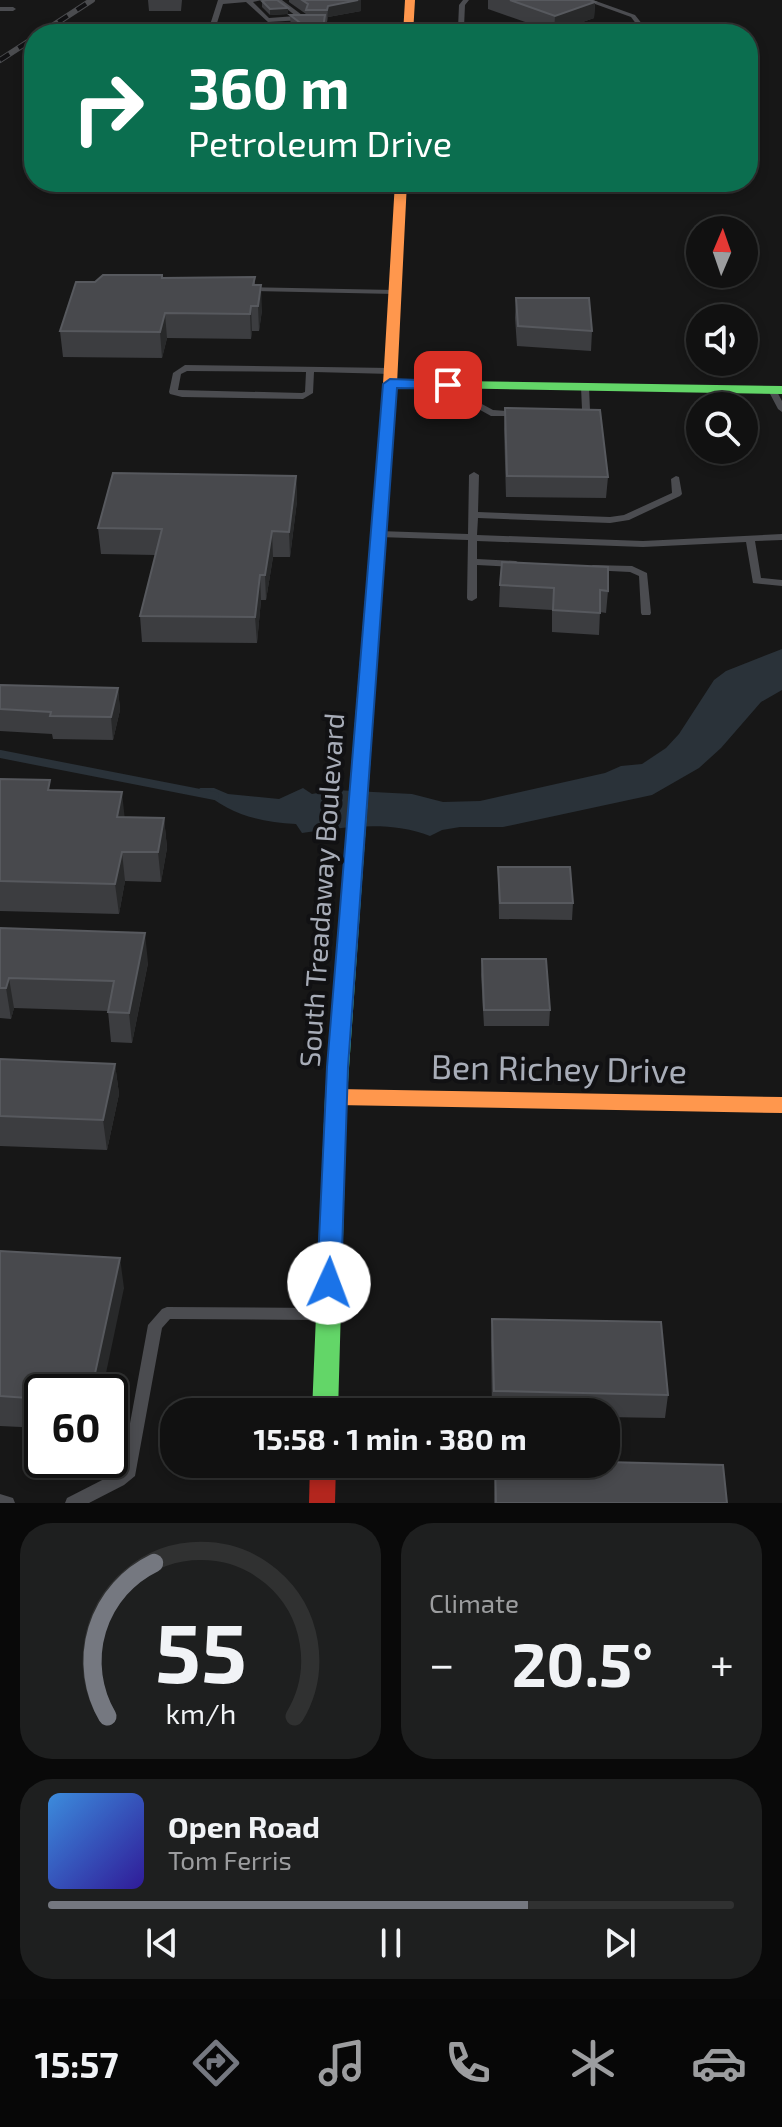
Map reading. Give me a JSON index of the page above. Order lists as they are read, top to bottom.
{
  "streets": {
    "main road": ["South Treadaway Boulevard", "Ben Richey Drive"]
  },
  "crossings": [
    ["South Treadaway Boulevard", "Ben Richey Drive"]
  ],
  "north": "top",
  "page": {
    "turn": ["360 m", "Petroleum Drive"],
    "limit": "60",
    "trip": "15:58 · 1 min · 380 m",
    "tile": "Climate",
    "heat": ["−", "20.5°", "+"],
    "song": ["Open Road", "Tom Ferris"],
    "tabs": "15:57",
    "gauge": ["55", "km/h"]
  }
}
